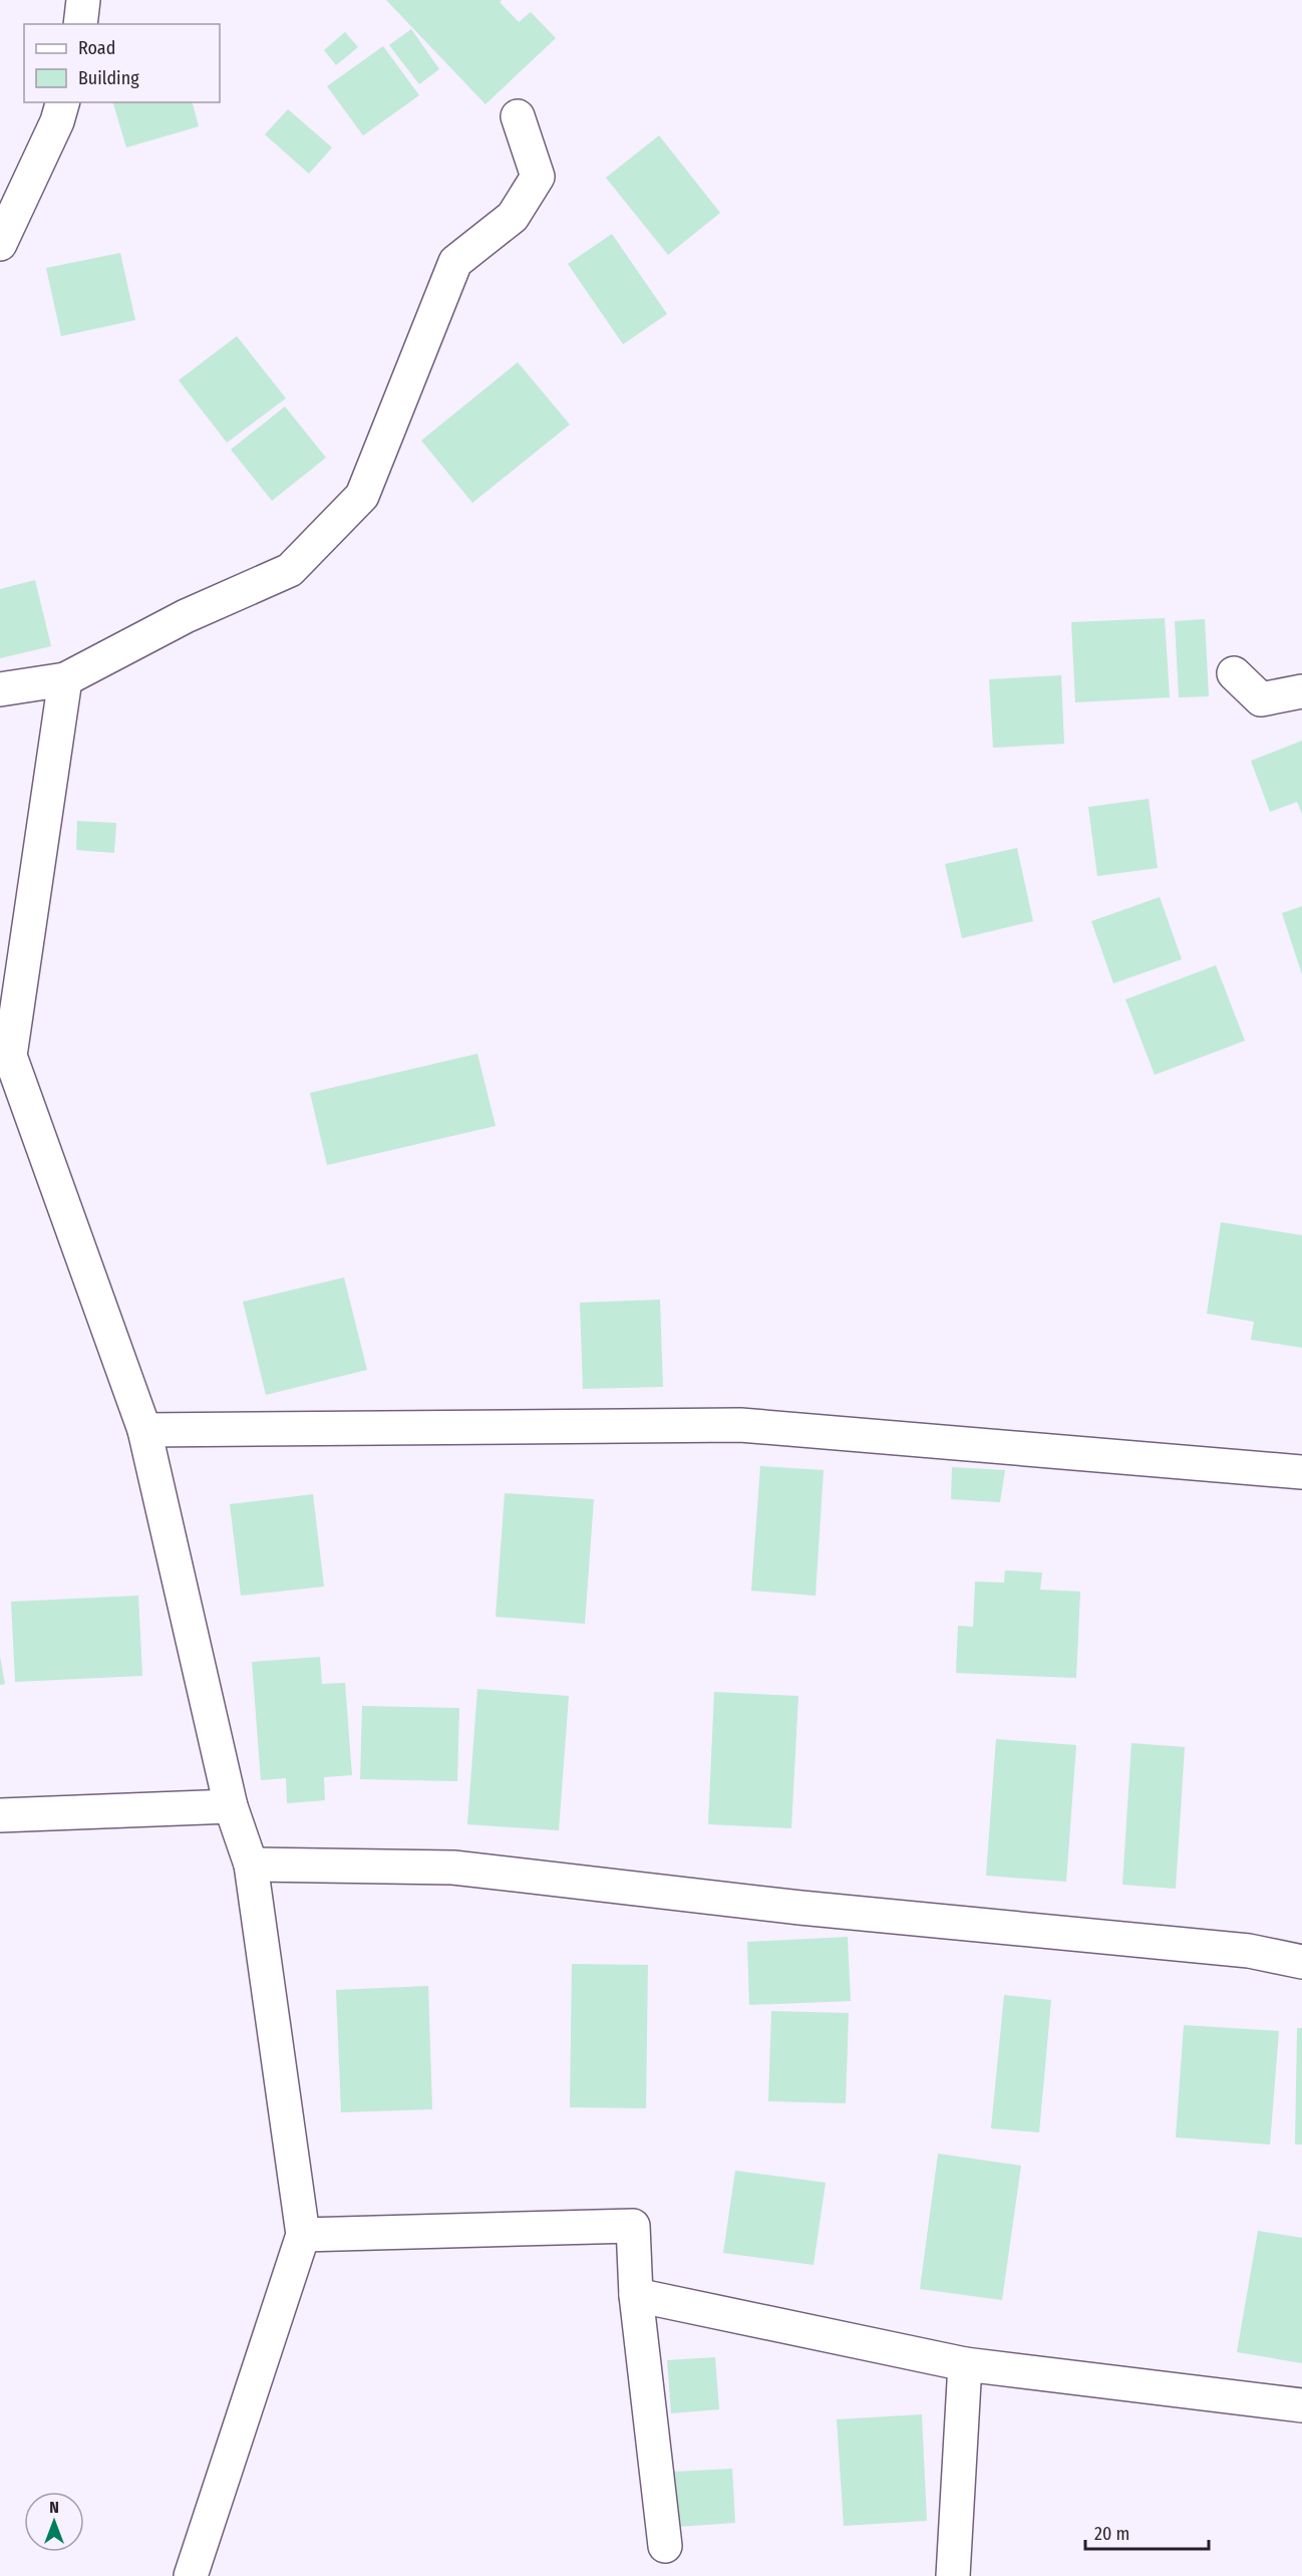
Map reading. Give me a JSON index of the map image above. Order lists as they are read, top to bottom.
{
  "legend": ["Road", "Building"],
  "scale_bar": "20 m",
  "north": "top"
}
